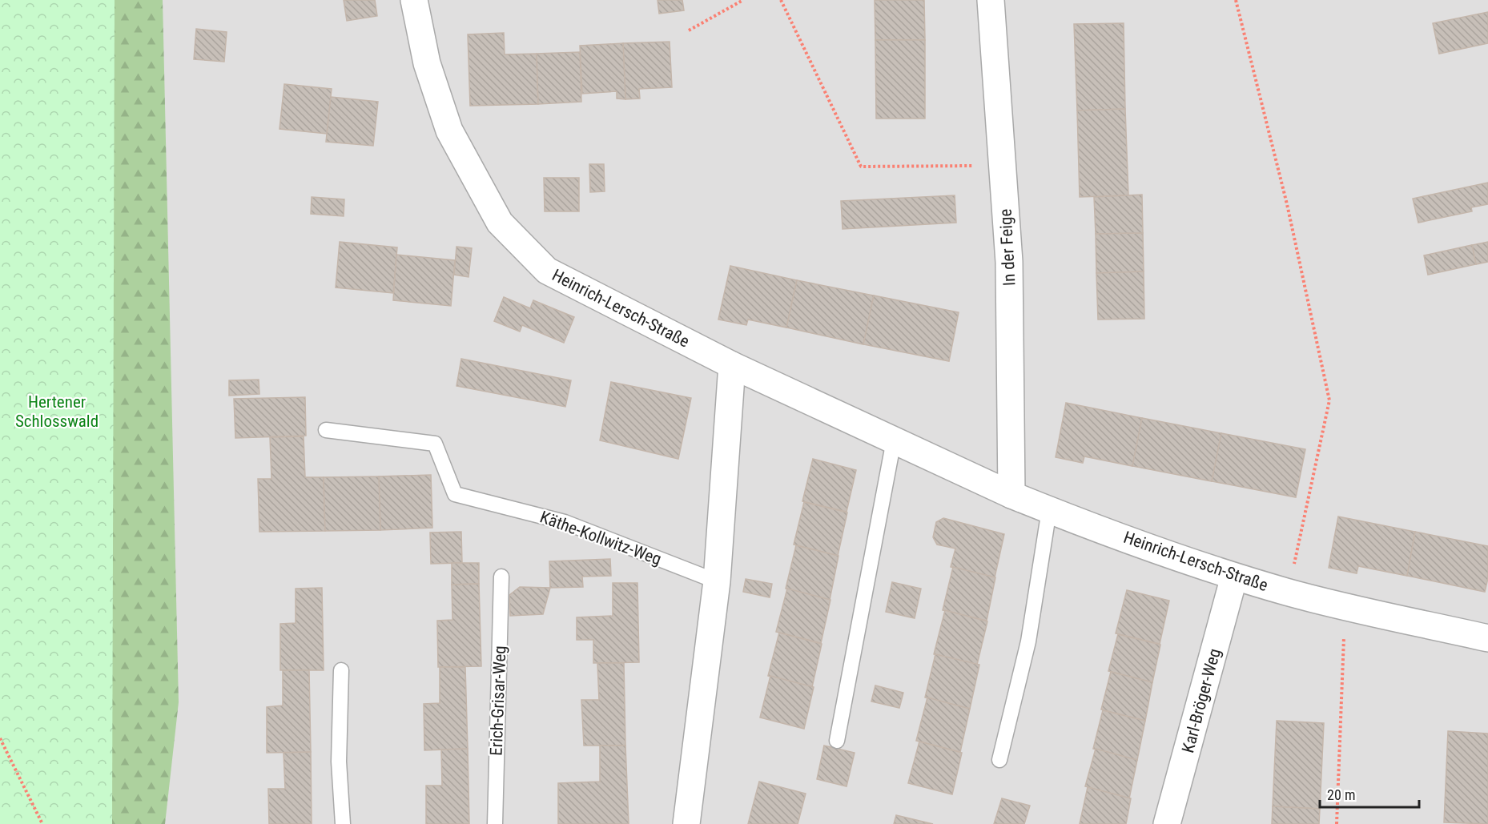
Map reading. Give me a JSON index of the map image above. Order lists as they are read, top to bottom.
{
  "streets": {
    "street": ["In der Feige", "Heinrich-Lersch-Straße", "Karl-Bröger-Weg"],
    "lane": ["Käthe-Kollwitz-Weg", "Erich-Grisar-Weg"]
  },
  "crossings": [
    ["In der Feige", "Heinrich-Lersch-Straße"],
    ["Heinrich-Lersch-Straße", "Karl-Bröger-Weg"]
  ],
  "parks": ["Hertener Schlosswald"],
  "scale_bar": "20 m"
}
